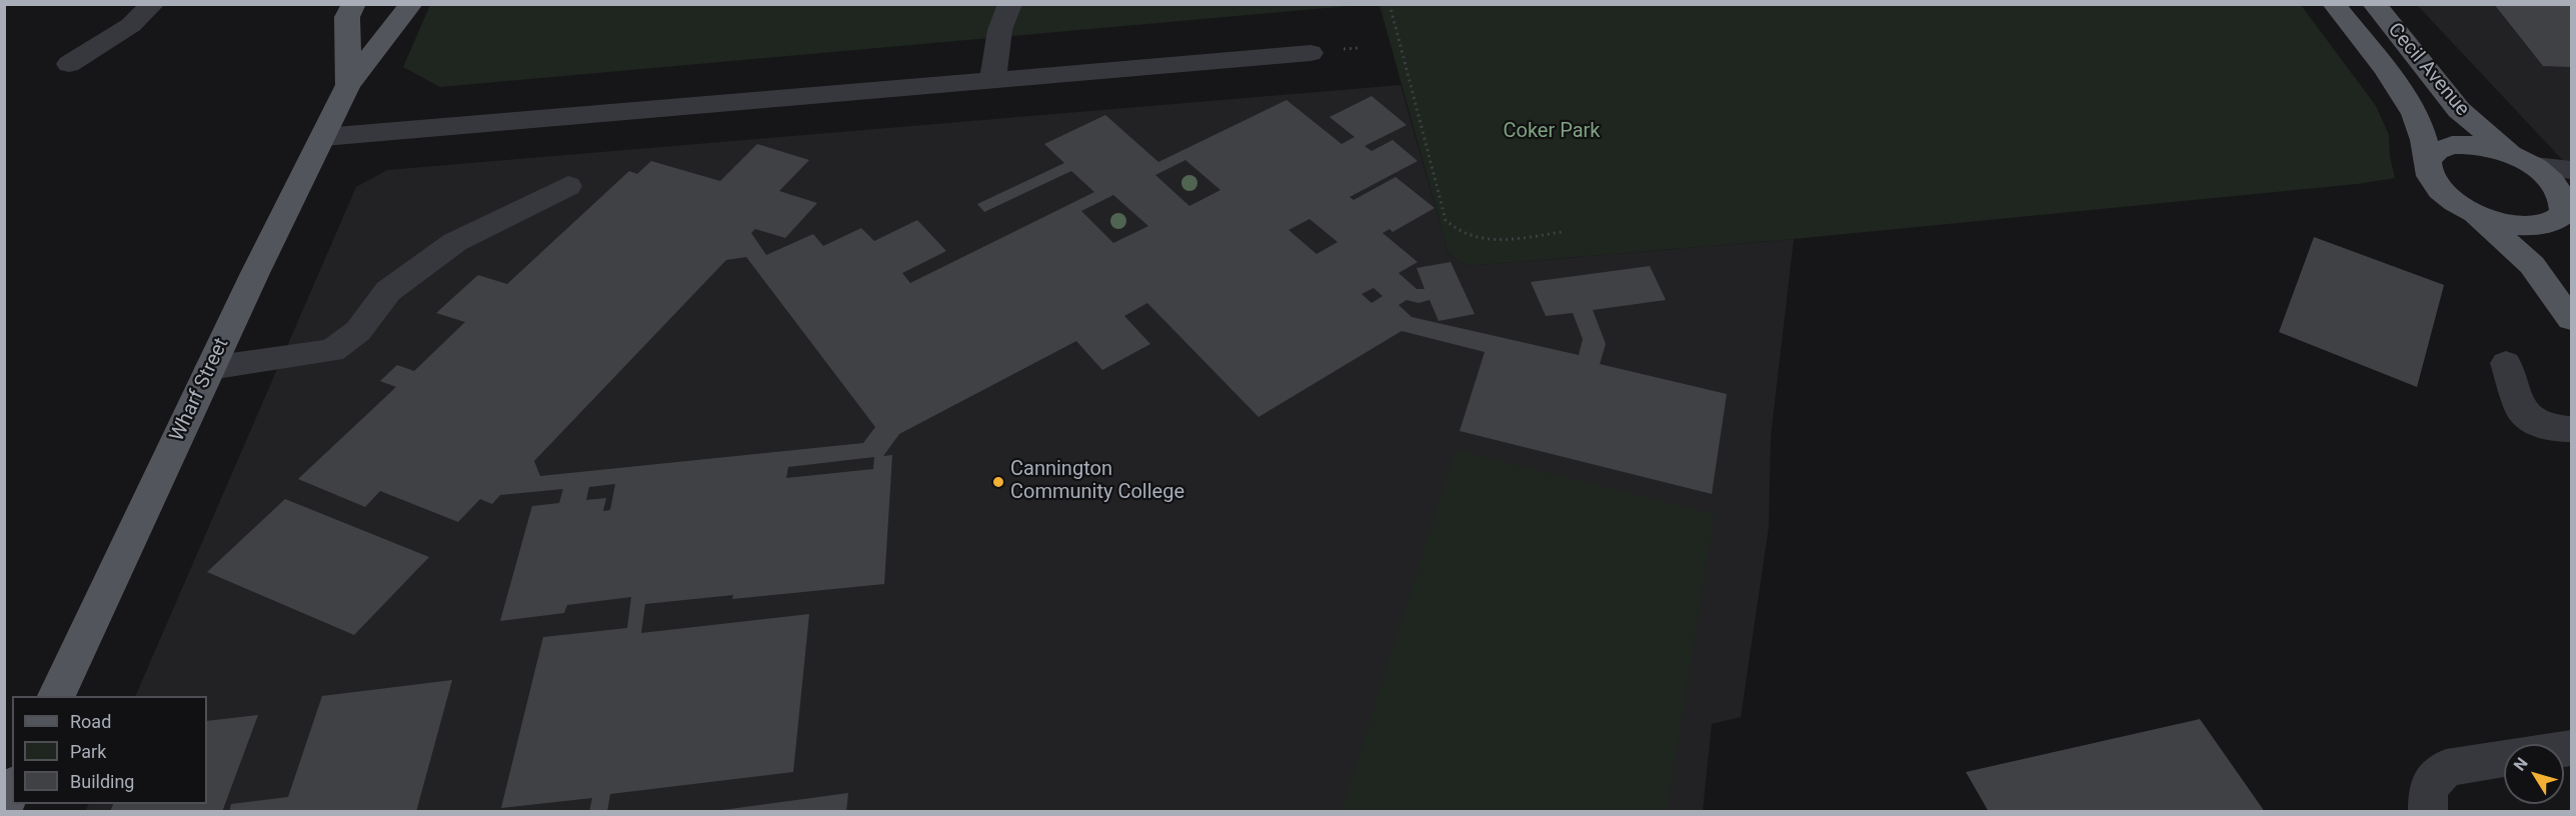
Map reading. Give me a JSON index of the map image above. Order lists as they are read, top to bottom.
{
  "streets": {
    "main road": ["Cecil Avenue", "Wharf Street"]
  },
  "parks": ["Coker Park"],
  "places": ["Cannington Community College"],
  "legend": ["Road", "Park", "Building"],
  "north": "top left"
}
